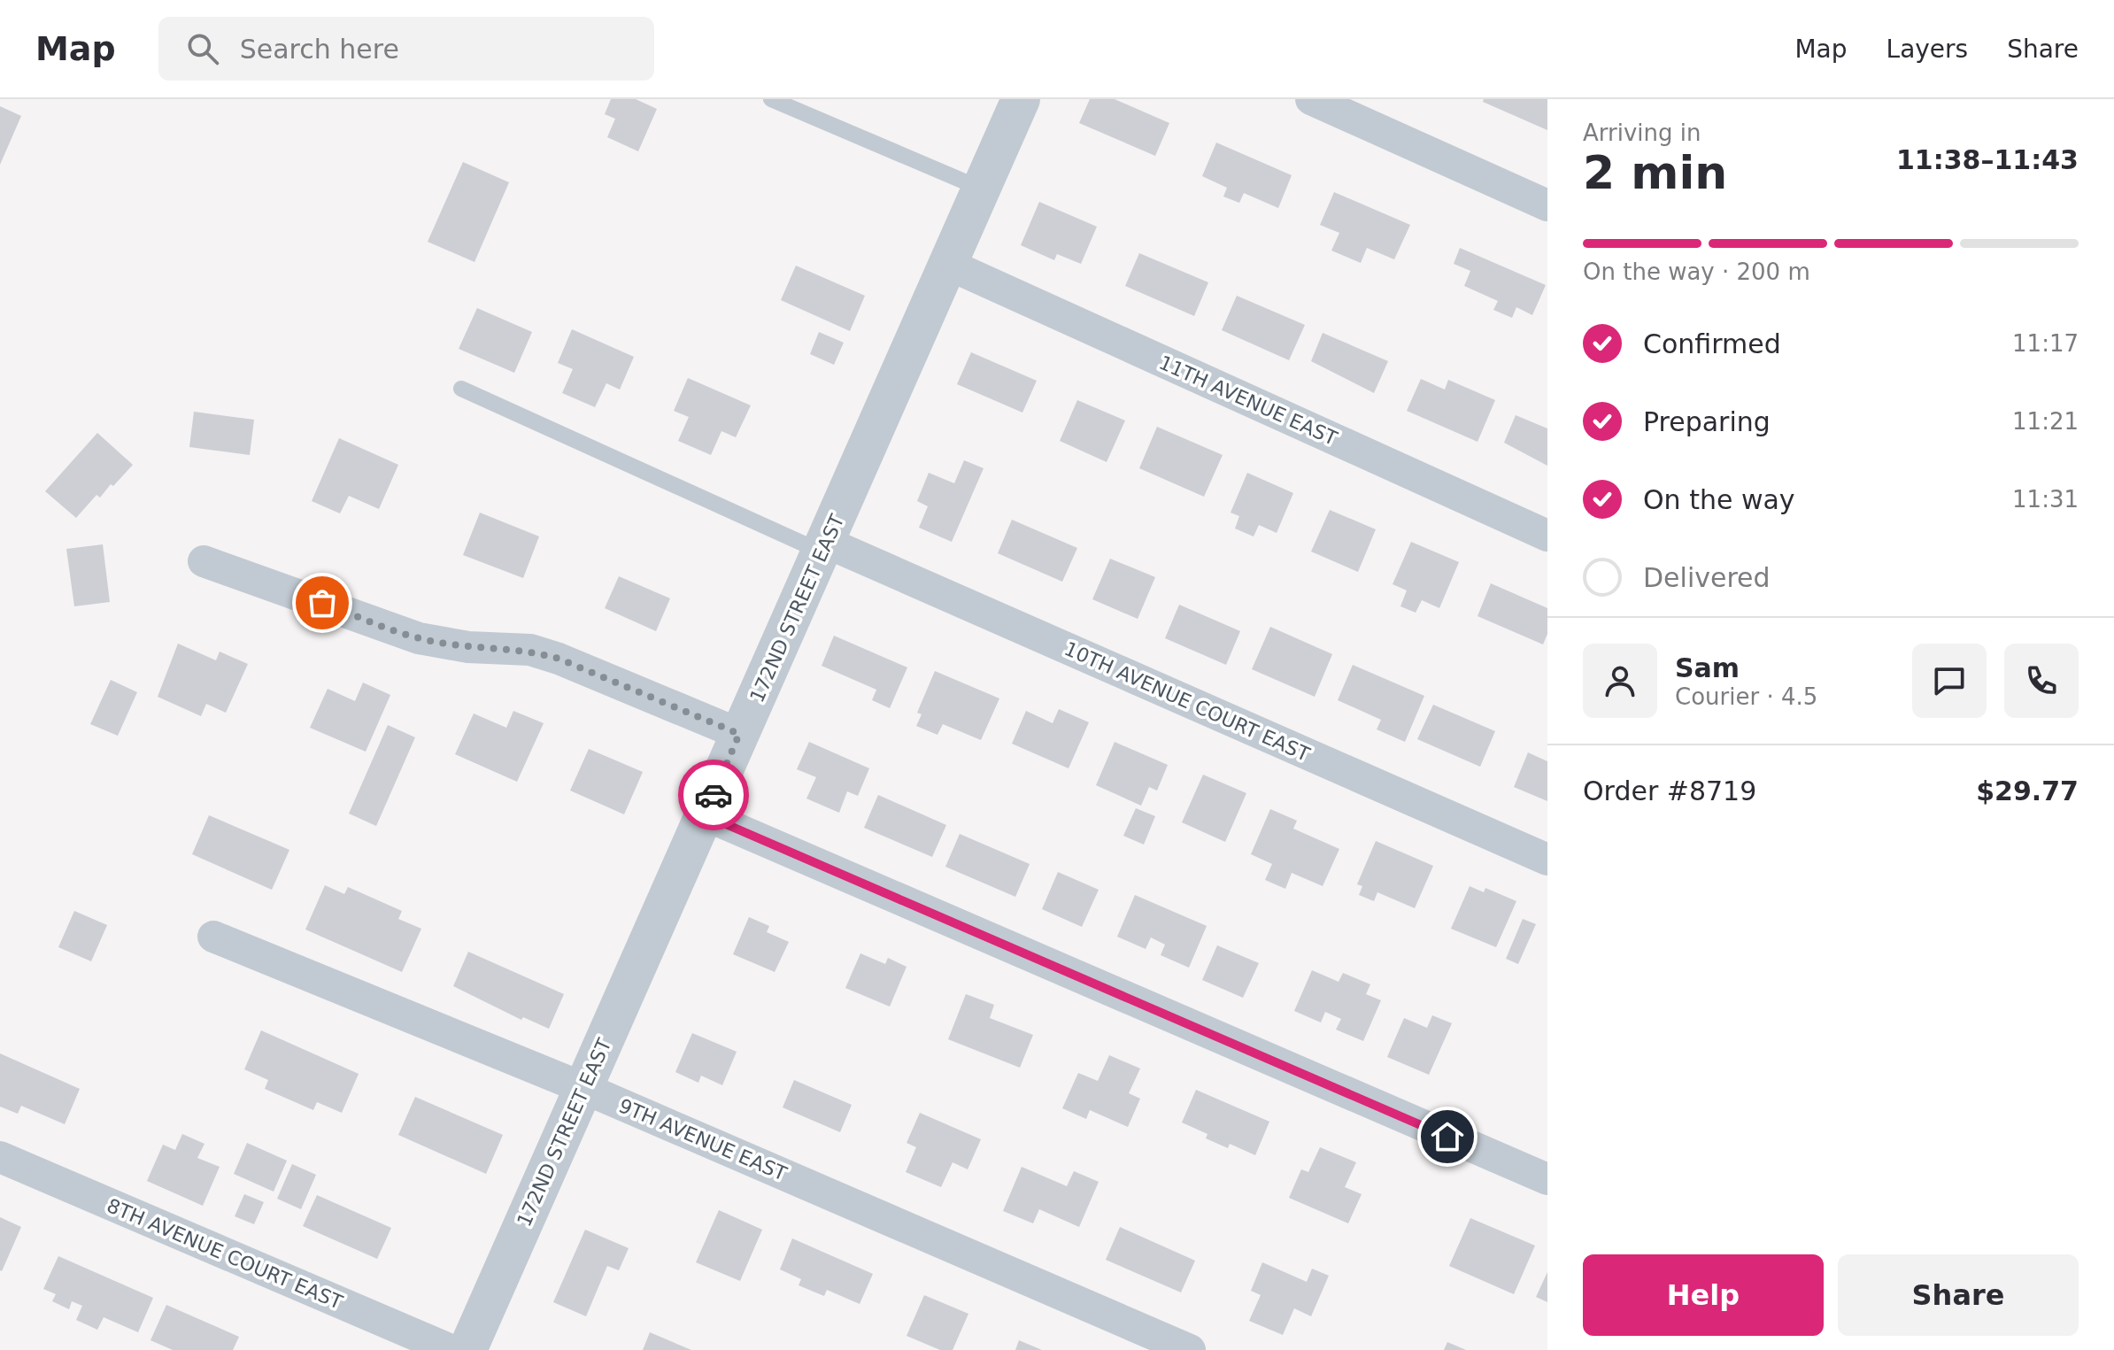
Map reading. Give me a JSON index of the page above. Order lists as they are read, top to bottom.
{
  "streets": {
    "street": [
      "11TH AVENUE EAST",
      "172ND STREET EAST",
      "10TH AVENUE COURT EAST",
      "9TH AVENUE EAST",
      "8TH AVENUE COURT EAST"
    ]
  },
  "crossings": [
    ["11TH AVENUE EAST", "172ND STREET EAST"],
    ["172ND STREET EAST", "10TH AVENUE COURT EAST"],
    ["172ND STREET EAST", "9TH AVENUE EAST"]
  ],
  "page": {
    "header": "Map",
    "search": "Search here",
    "nav": ["Map", "Layers", "Share"],
    "heading": ["2 min", "Arriving in", "11:38–11:43"],
    "panel": [
      "Sam",
      "Courier · 4.5",
      "Order #8719",
      "$29.77"
    ],
    "bar": "On the way · 200 m",
    "list": [
      ["Confirmed", "11:17"],
      ["Preparing", "11:21"],
      ["On the way", "11:31"],
      "Delivered"
    ],
    "buttons": ["Help", "Share"]
  }
}
